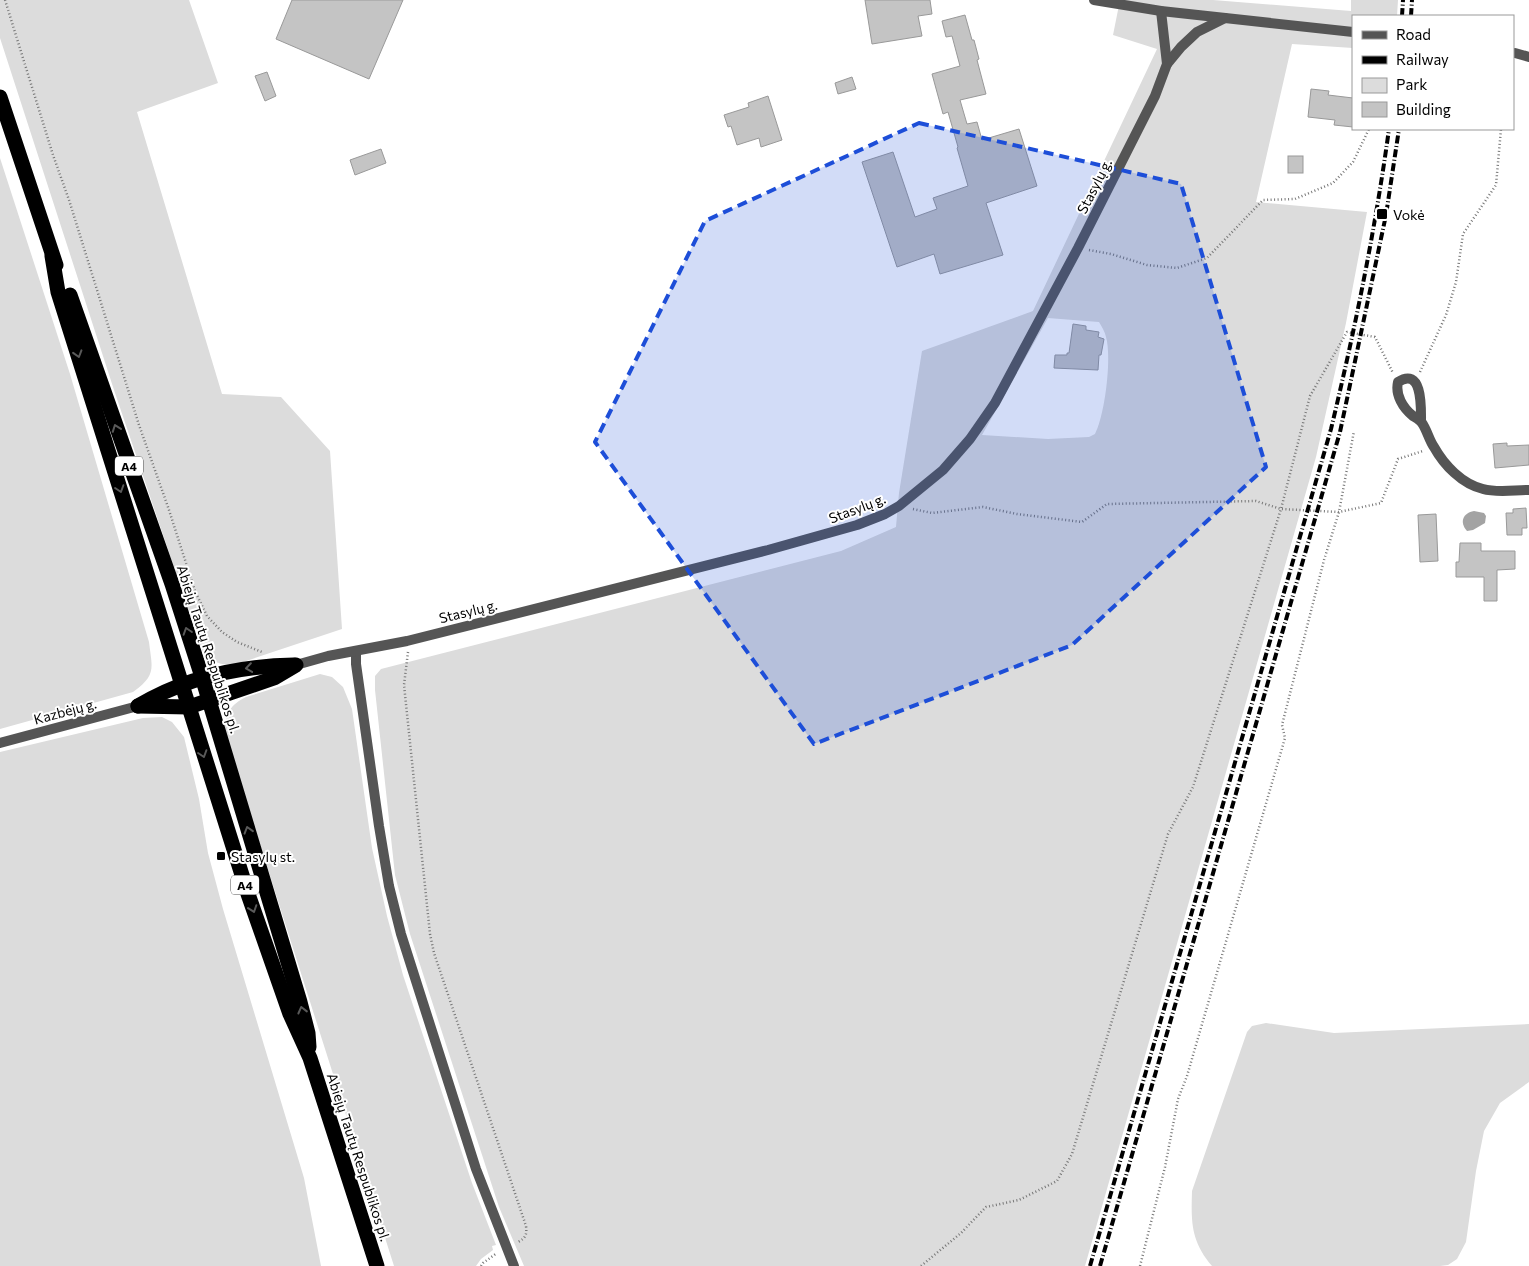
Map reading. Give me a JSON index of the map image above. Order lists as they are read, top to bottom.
{
  "streets": {
    "highway": ["A4", "Abiejų Tautų Respublikos pl."],
    "street": ["Stasylų g.", "Kazbėjų g."]
  },
  "places": {
    "transit": ["Vokė", "Stasylų st."]
  },
  "legend": [
    "Road",
    "Railway",
    "Park",
    "Building"
  ]
}
